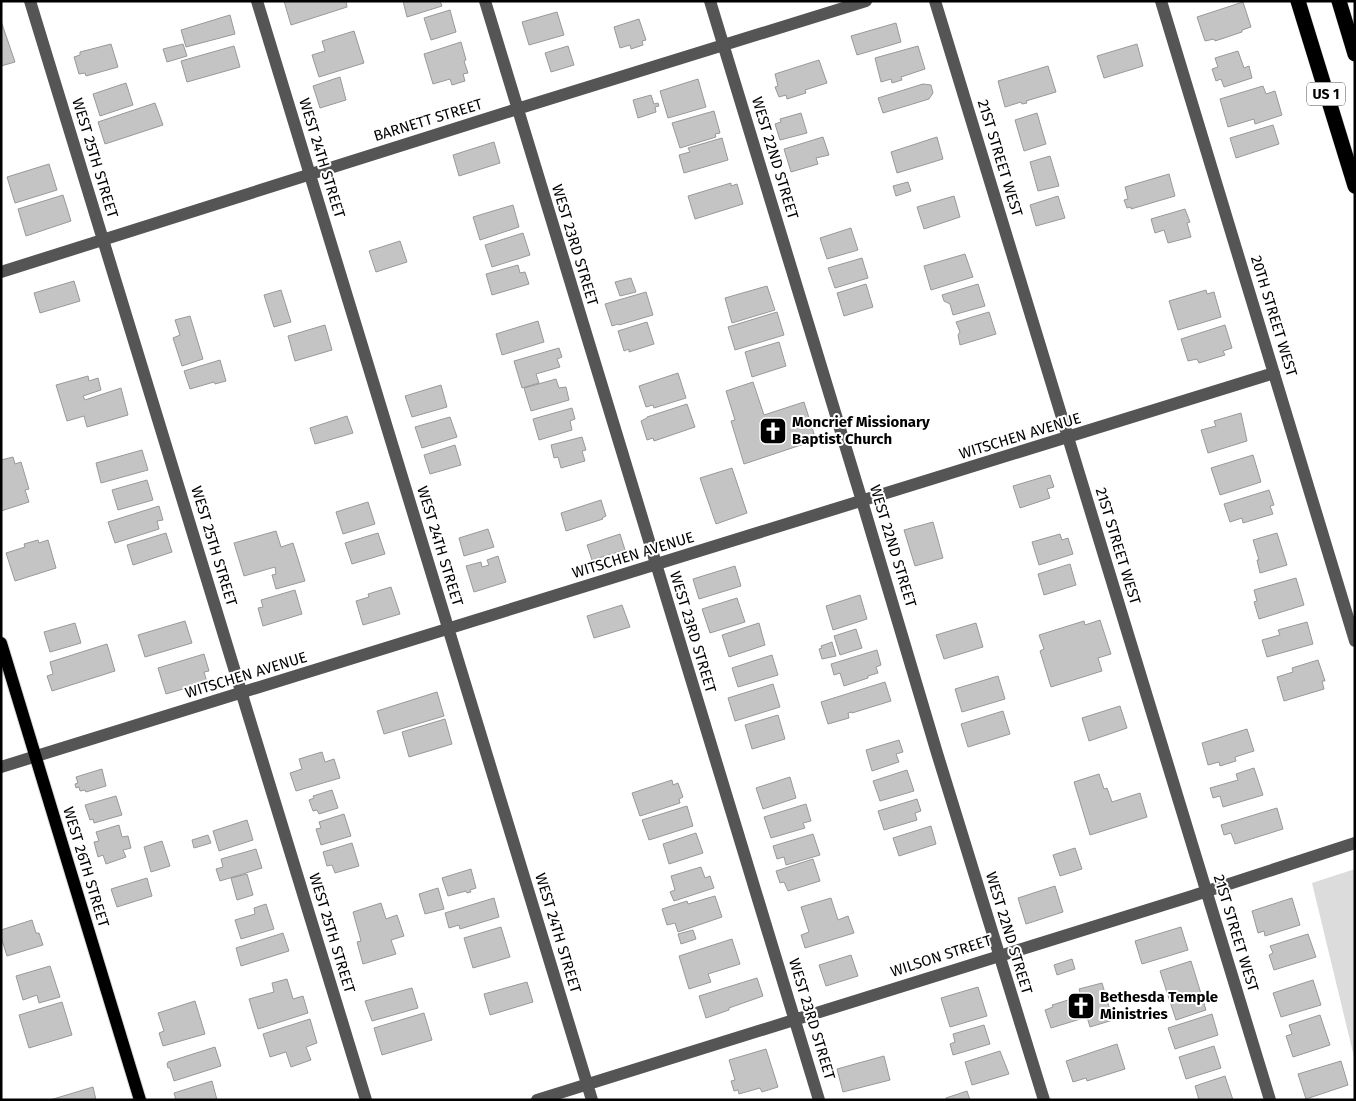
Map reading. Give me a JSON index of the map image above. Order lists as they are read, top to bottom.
{
  "streets": {
    "highway": ["US 1"],
    "main road": ["WEST 26TH STREET"],
    "street": [
      "BARNETT STREET",
      "WEST 25TH STREET",
      "WEST 24TH STREET",
      "WEST 22ND STREET",
      "21ST STREET WEST",
      "WEST 23RD STREET",
      "20TH STREET WEST",
      "WITSCHEN AVENUE",
      "WILSON STREET"
    ]
  },
  "crossings": [
    ["BARNETT STREET", "WEST 25TH STREET"],
    ["BARNETT STREET", "WEST 24TH STREET"],
    ["BARNETT STREET", "WEST 22ND STREET"],
    ["BARNETT STREET", "WEST 23RD STREET"],
    ["WEST 25TH STREET", "WITSCHEN AVENUE"],
    ["WEST 24TH STREET", "WITSCHEN AVENUE"],
    ["WEST 24TH STREET", "WILSON STREET"],
    ["WEST 22ND STREET", "WITSCHEN AVENUE"],
    ["WEST 22ND STREET", "WILSON STREET"],
    ["21ST STREET WEST", "WITSCHEN AVENUE"],
    ["21ST STREET WEST", "WILSON STREET"],
    ["WEST 23RD STREET", "WITSCHEN AVENUE"],
    ["WEST 23RD STREET", "WILSON STREET"],
    ["20TH STREET WEST", "WITSCHEN AVENUE"],
    ["WITSCHEN AVENUE", "WEST 26TH STREET"]
  ],
  "places": {
    "church": ["Moncrief Missionary Baptist Church", "Bethesda Temple Ministries"]
  }
}
